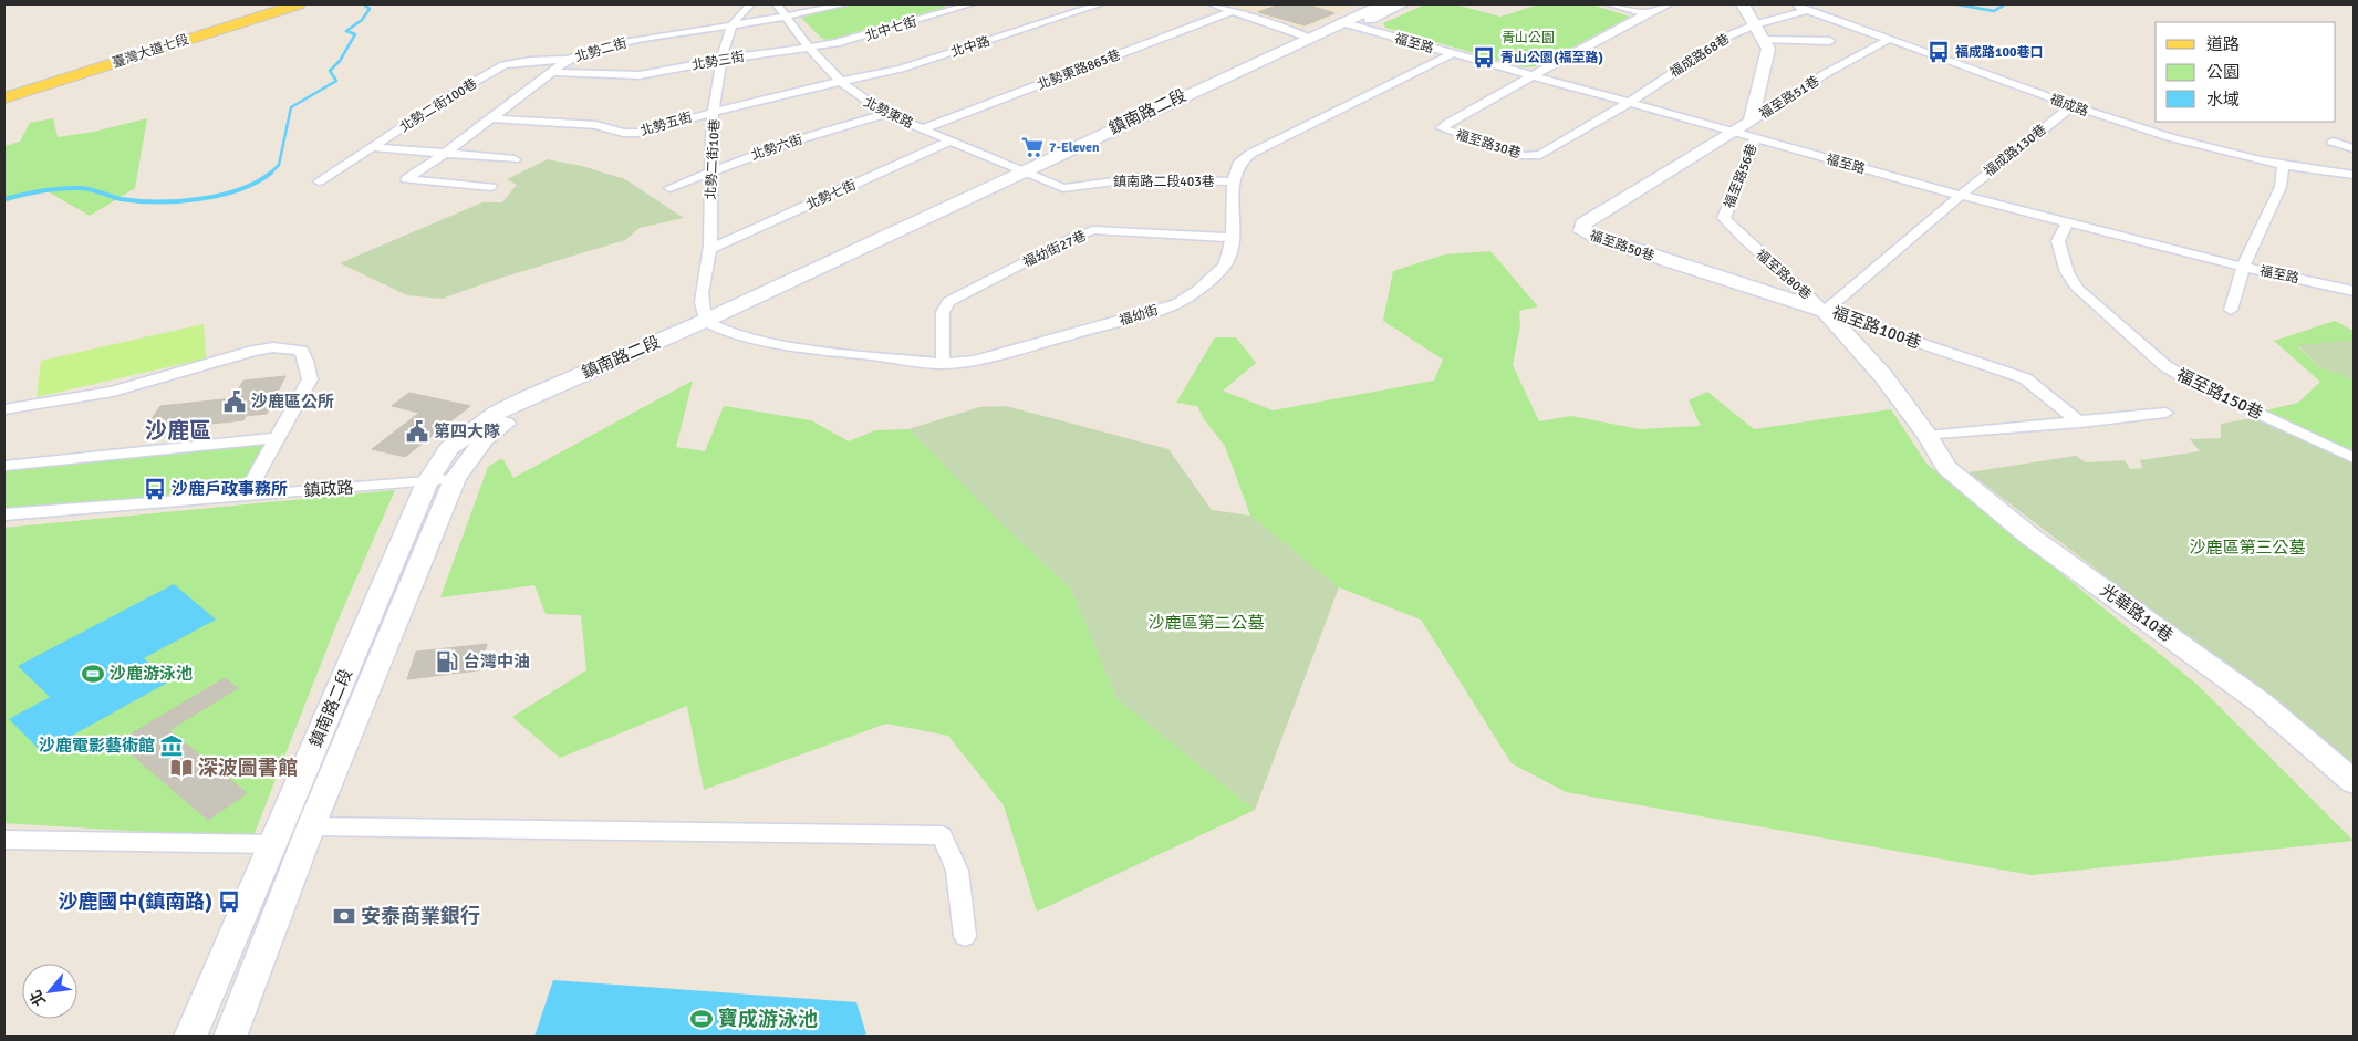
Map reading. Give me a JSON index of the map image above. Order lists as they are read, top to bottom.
{
  "streets": {
    "main road": ["臺灣大道七段"],
    "street": [
      "北中七街",
      "福至路",
      "北中路",
      "北勢二街",
      "福成路68巷",
      "北勢三街",
      "北勢東路865巷",
      "福至路51巷",
      "北勢二街100巷",
      "福成路",
      "鎮南路二段",
      "北勢東路",
      "北勢五街",
      "福至路30巷",
      "北勢六街",
      "福成路130巷",
      "北勢二街10巷",
      "福至路56巷",
      "鎮南路二段403巷",
      "北勢七街",
      "福至路50巷",
      "福幼街27巷",
      "福至路80巷",
      "福幼街",
      "福至路100巷",
      "福至路150巷",
      "鎮政路",
      "光華路10巷"
    ]
  },
  "crossings": [
    ["北中七街", "北勢三街"],
    ["北中七街", "北勢東路"],
    ["福至路", "福成路68巷"],
    ["福至路", "福至路51巷"],
    ["福至路", "鎮南路二段"],
    ["福至路", "福至路30巷"],
    ["福至路", "福成路130巷"],
    ["福至路", "福至路56巷"],
    ["福至路", "福至路50巷"],
    ["福至路", "福幼街"],
    ["福至路", "福至路100巷"],
    ["福至路", "福至路150巷"],
    ["北中路", "北勢東路"],
    ["北中路", "北勢五街"],
    ["北勢二街", "北勢三街"],
    ["北勢二街", "北勢二街100巷"],
    ["北勢二街", "北勢東路"],
    ["北勢二街", "北勢五街"],
    ["北勢二街", "北勢二街10巷"],
    ["福成路68巷", "福至路51巷"],
    ["福成路68巷", "福成路"],
    ["福成路68巷", "福至路30巷"],
    ["北勢三街", "北勢東路"],
    ["北勢三街", "北勢二街10巷"],
    ["北勢東路865巷", "北勢東路"],
    ["福至路51巷", "福成路"],
    ["福至路51巷", "福至路56巷"],
    ["福至路51巷", "福至路50巷"],
    ["福成路", "福成路130巷"],
    ["鎮南路二段", "北勢東路"],
    ["鎮南路二段", "北勢二街10巷"],
    ["鎮南路二段", "鎮南路二段403巷"],
    ["鎮南路二段", "福幼街"],
    ["鎮南路二段", "鎮政路"],
    ["北勢東路", "北勢五街"],
    ["北勢東路", "北勢六街"],
    ["北勢東路", "鎮南路二段403巷"],
    ["北勢東路", "北勢七街"],
    ["北勢五街", "北勢二街10巷"],
    ["北勢六街", "北勢二街10巷"],
    ["福成路130巷", "福至路100巷"],
    ["北勢二街10巷", "北勢七街"],
    ["北勢二街10巷", "福幼街"],
    ["福至路56巷", "福至路50巷"],
    ["福至路56巷", "福至路80巷"],
    ["鎮南路二段403巷", "福幼街"],
    ["福至路50巷", "福至路80巷"],
    ["福至路50巷", "福至路100巷"],
    ["福至路50巷", "光華路10巷"],
    ["福幼街27巷", "福幼街"],
    ["福至路80巷", "福至路100巷"],
    ["福至路80巷", "光華路10巷"],
    ["福至路100巷", "光華路10巷"]
  ],
  "districts": ["沙鹿區"],
  "parks": ["青山公園", "沙鹿區第三公墓", "沙鹿區第二公墓"],
  "places": {
    "bus stop": [
      "福成路100巷口",
      "青山公園(福至路)",
      "沙鹿戶政事務所",
      "沙鹿國中(鎮南路)"
    ],
    "supermarket": ["7-Eleven"],
    "public building": ["沙鹿區公所", "第四大隊"],
    "fuel station": ["台灣中油"],
    "sports": ["沙鹿游泳池", "寶成游泳池"],
    "museum": ["沙鹿電影藝術館"],
    "library": ["深波圖書館"],
    "bank": ["安泰商業銀行"]
  },
  "legend": ["道路", "公園", "水域"],
  "north": "bottom left"
}
